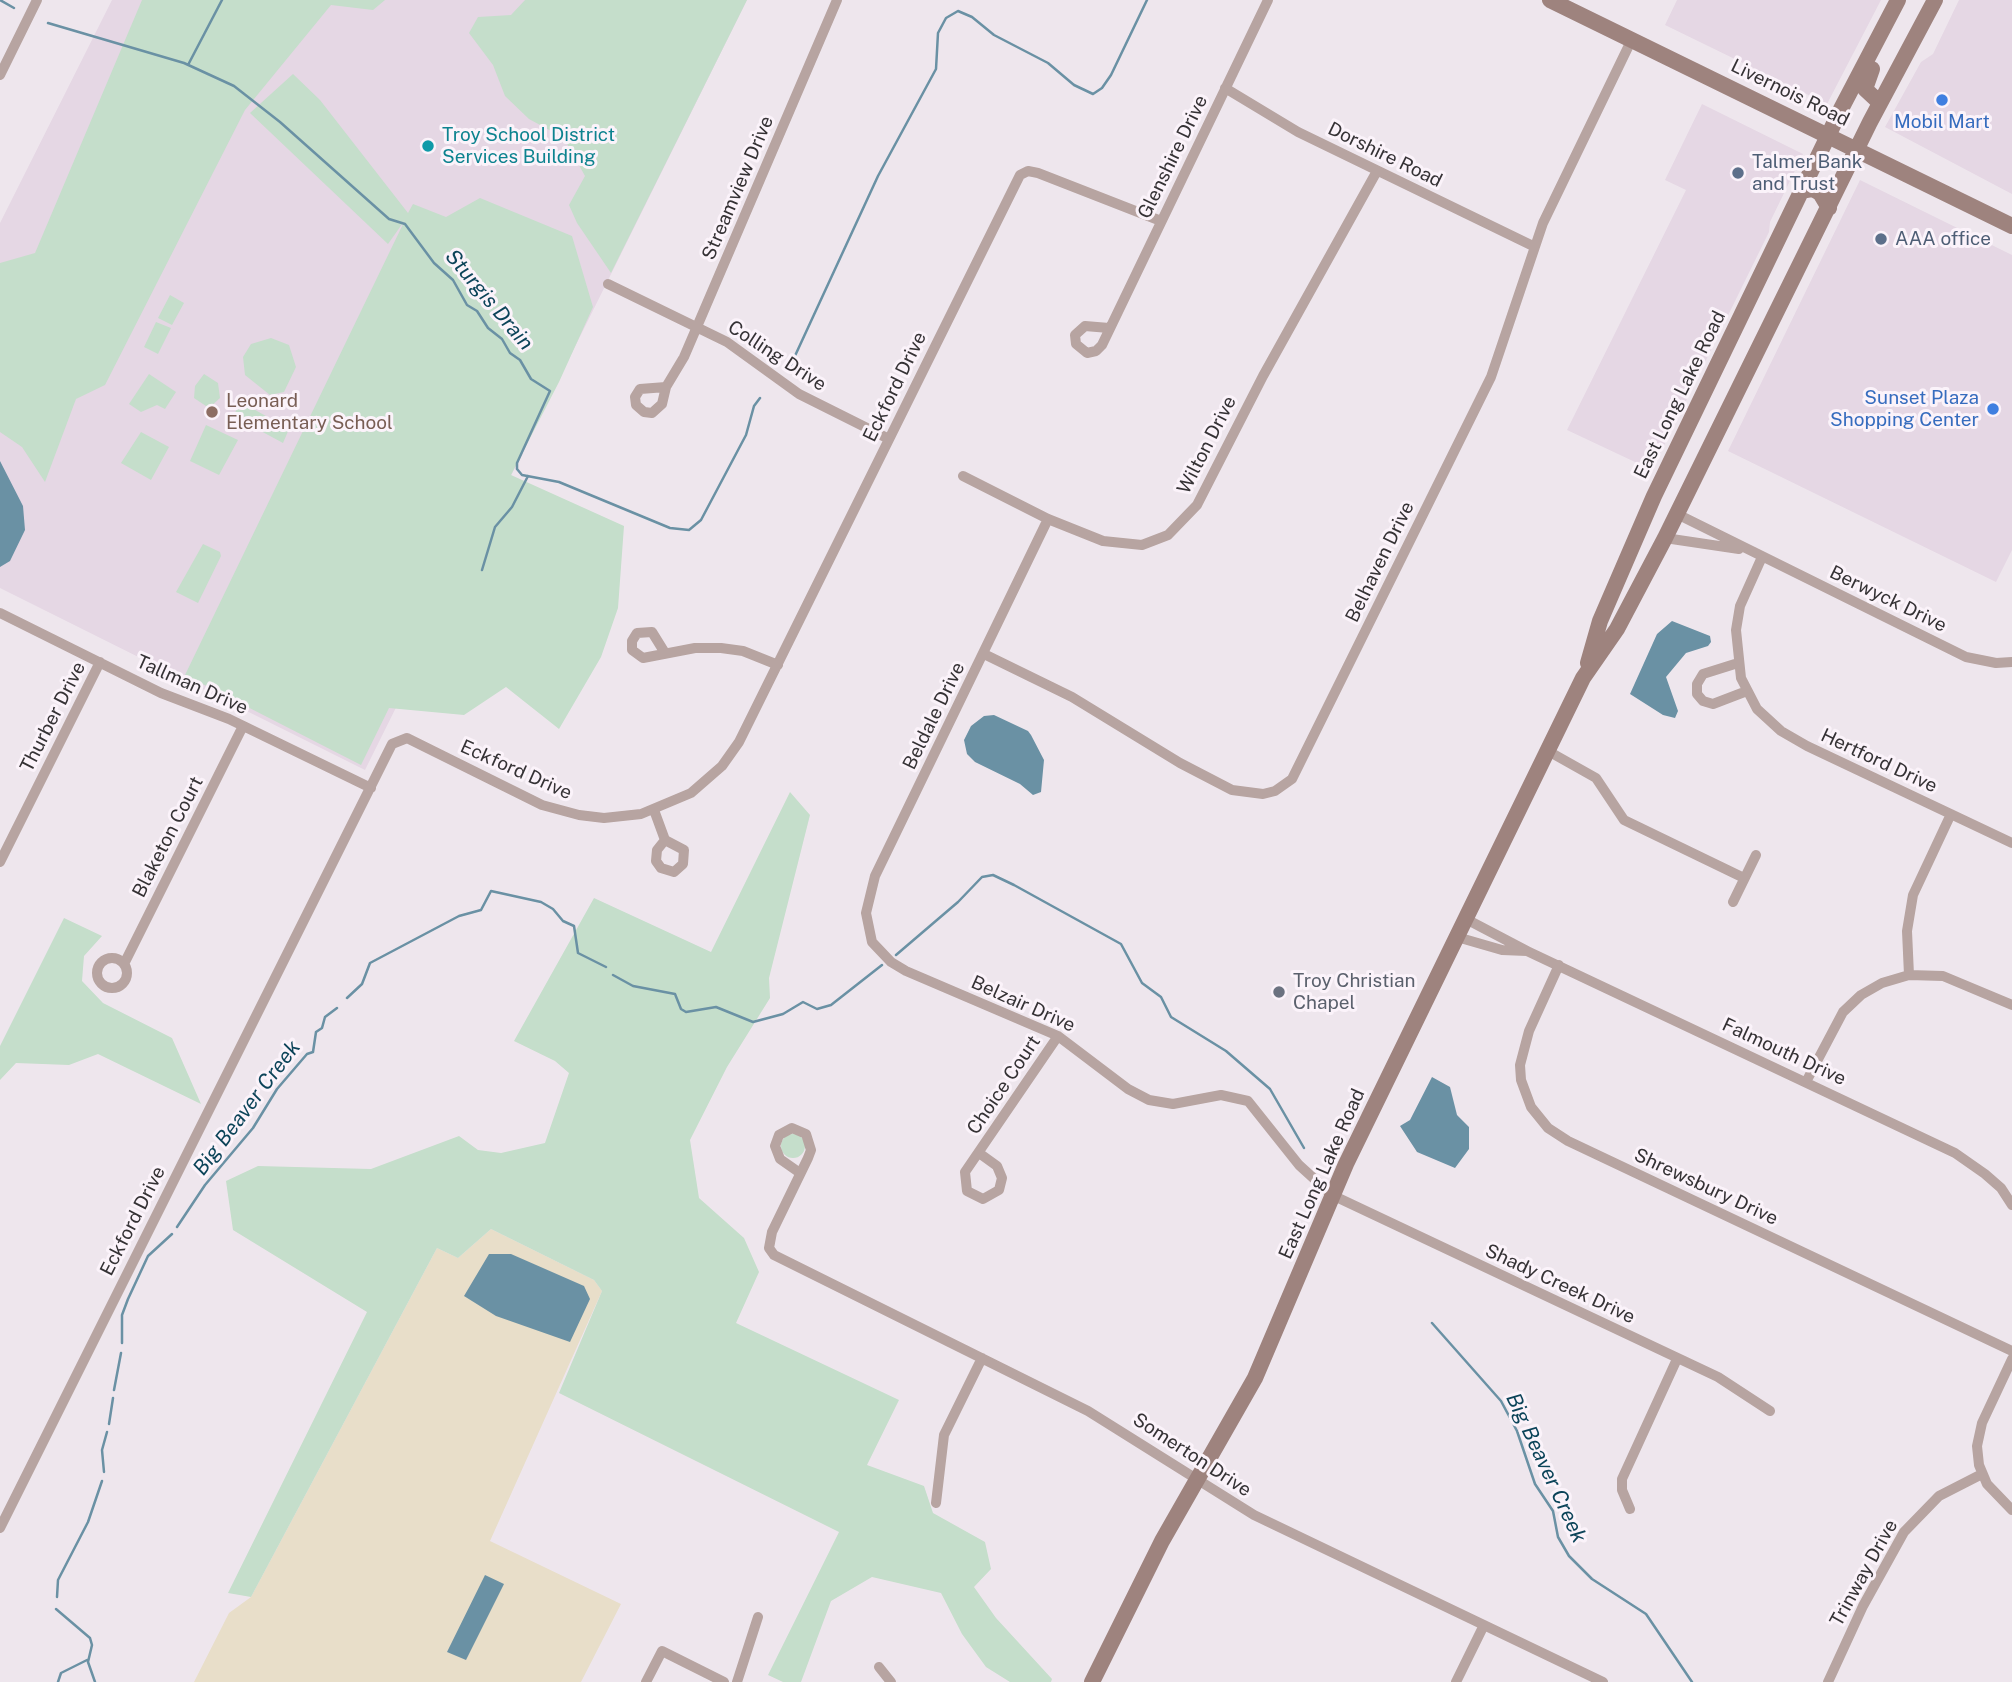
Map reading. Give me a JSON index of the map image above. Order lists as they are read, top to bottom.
{
  "streets": {
    "main road": ["Livernois Road", "East Long Lake Road"],
    "street": [
      "Dorshire Road",
      "Glenshire Drive",
      "Streamview Drive",
      "Colling Drive",
      "Eckford Drive",
      "Wilton Drive",
      "Belhaven Drive",
      "Berwyck Drive",
      "Tallman Drive",
      "Beldale Drive",
      "Thurber Drive",
      "Hertford Drive",
      "Blaketon Court",
      "Belzair Drive",
      "Falmouth Drive",
      "Choice Court",
      "Shrewsbury Drive",
      "Shady Creek Drive",
      "Somerton Drive",
      "Trinway Drive"
    ]
  },
  "crossings": [
    ["Livernois Road", "East Long Lake Road"],
    ["Livernois Road", "Belhaven Drive"],
    ["Dorshire Road", "Glenshire Drive"],
    ["Dorshire Road", "Wilton Drive"],
    ["Dorshire Road", "Belhaven Drive"],
    ["Glenshire Drive", "Eckford Drive"],
    ["Streamview Drive", "Colling Drive"],
    ["Colling Drive", "Eckford Drive"],
    ["Eckford Drive", "Tallman Drive"],
    ["East Long Lake Road", "Berwyck Drive"],
    ["East Long Lake Road", "Belzair Drive"],
    ["East Long Lake Road", "Falmouth Drive"],
    ["East Long Lake Road", "Shady Creek Drive"],
    ["East Long Lake Road", "Somerton Drive"],
    ["Wilton Drive", "Beldale Drive"],
    ["Belhaven Drive", "Beldale Drive"],
    ["Berwyck Drive", "Hertford Drive"],
    ["Tallman Drive", "Thurber Drive"],
    ["Tallman Drive", "Blaketon Court"],
    ["Beldale Drive", "Belzair Drive"],
    ["Belzair Drive", "Choice Court"],
    ["Belzair Drive", "Shady Creek Drive"],
    ["Falmouth Drive", "Shrewsbury Drive"]
  ],
  "water": ["Sturgis Drain", "Big Beaver Creek"],
  "places": [
    "Mobil Mart",
    "Troy School District Services Building",
    "Talmer Bank and Trust",
    "AAA office",
    "Sunset Plaza Shopping Center",
    "Leonard Elementary School",
    "Troy Christian Chapel"
  ]
}
